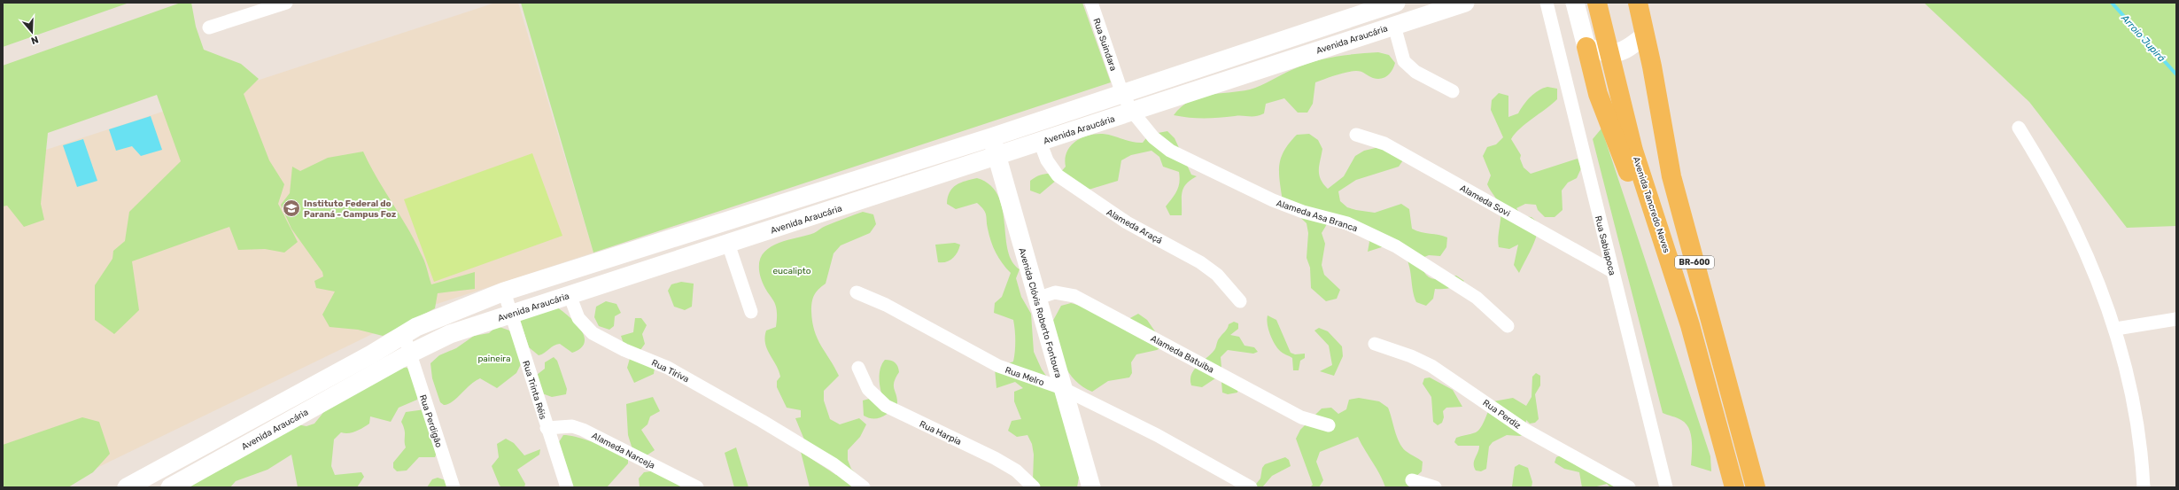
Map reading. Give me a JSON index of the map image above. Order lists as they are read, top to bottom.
{
  "streets": {
    "main road": ["Avenida Tancredo Neves", "BR-600"],
    "street": [
      "Avenida Araucária",
      "Rua Suindara",
      "Alameda Sovi",
      "Alameda Asa Branca",
      "Alameda Araçá",
      "Rua Sabiapoca",
      "Avenida Clóvis Roberto Fontoura",
      "Alameda Batuiba",
      "Rua Tiriva",
      "Rua Melro",
      "Rua Trinta Réis",
      "Rua Perdiz",
      "Rua Perdigão",
      "Rua Harpia",
      "Alameda Narceja"
    ]
  },
  "crossings": [
    ["Avenida Araucária", "Alameda Asa Branca"],
    ["Avenida Araucária", "Alameda Araçá"],
    ["Avenida Araucária", "Avenida Clóvis Roberto Fontoura"],
    ["Avenida Araucária", "Rua Tiriva"],
    ["Avenida Araucária", "Rua Trinta Réis"],
    ["Avenida Araucária", "Rua Perdigão"],
    ["Rua Suindara", "Alameda Asa Branca"],
    ["Alameda Sovi", "Rua Sabiapoca"],
    ["Avenida Clóvis Roberto Fontoura", "Alameda Batuiba"],
    ["Avenida Clóvis Roberto Fontoura", "Rua Melro"],
    ["Rua Trinta Réis", "Alameda Narceja"]
  ],
  "water": ["Arroio Jupirá"],
  "parks": ["eucalipto", "paineira"],
  "places": {
    "school or university": ["Instituto Federal do Paraná - Campus Foz"]
  },
  "north": "bottom"
}
